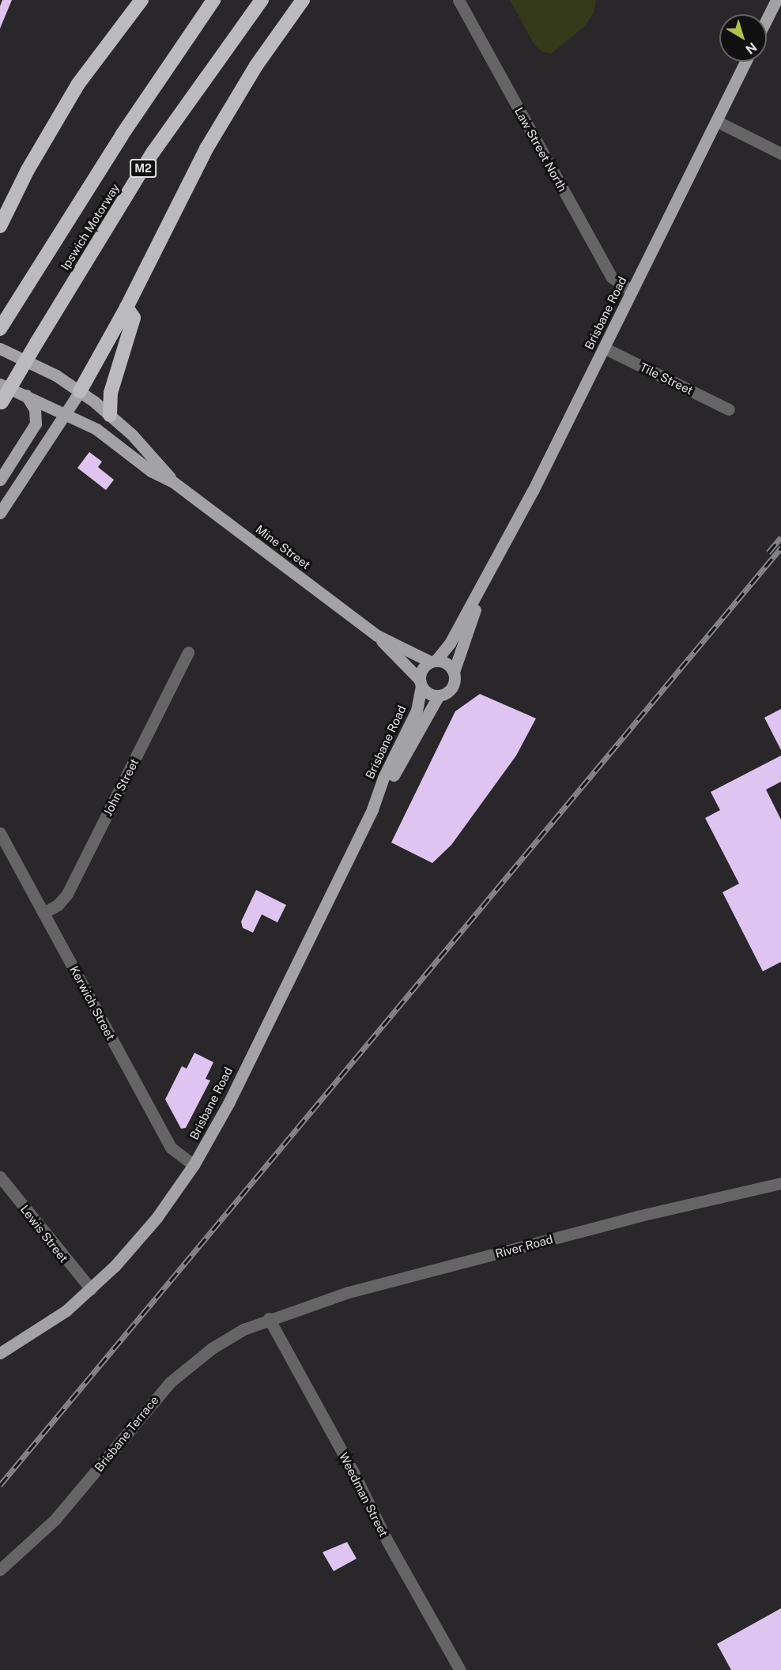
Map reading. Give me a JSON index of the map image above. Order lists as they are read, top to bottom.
{
  "streets": {
    "highway": ["M2", "Ipswich Motorway"],
    "main road": ["Brisbane Road", "Mine Street"],
    "street": [
      "Law Street North",
      "Tile Street",
      "John Street",
      "Kerwich Street",
      "Lewis Street",
      "River Road",
      "Brisbane Terrace",
      "Weedman Street"
    ]
  },
  "crossings": [
    ["Law Street North", "Brisbane Road"],
    ["Brisbane Road", "Tile Street"],
    ["Brisbane Road", "Mine Street"],
    ["Brisbane Road", "Kerwich Street"],
    ["Brisbane Road", "Lewis Street"],
    ["John Street", "Kerwich Street"],
    ["River Road", "Brisbane Terrace"],
    ["River Road", "Weedman Street"],
    ["Brisbane Terrace", "Weedman Street"]
  ],
  "north": "bottom right"
}
